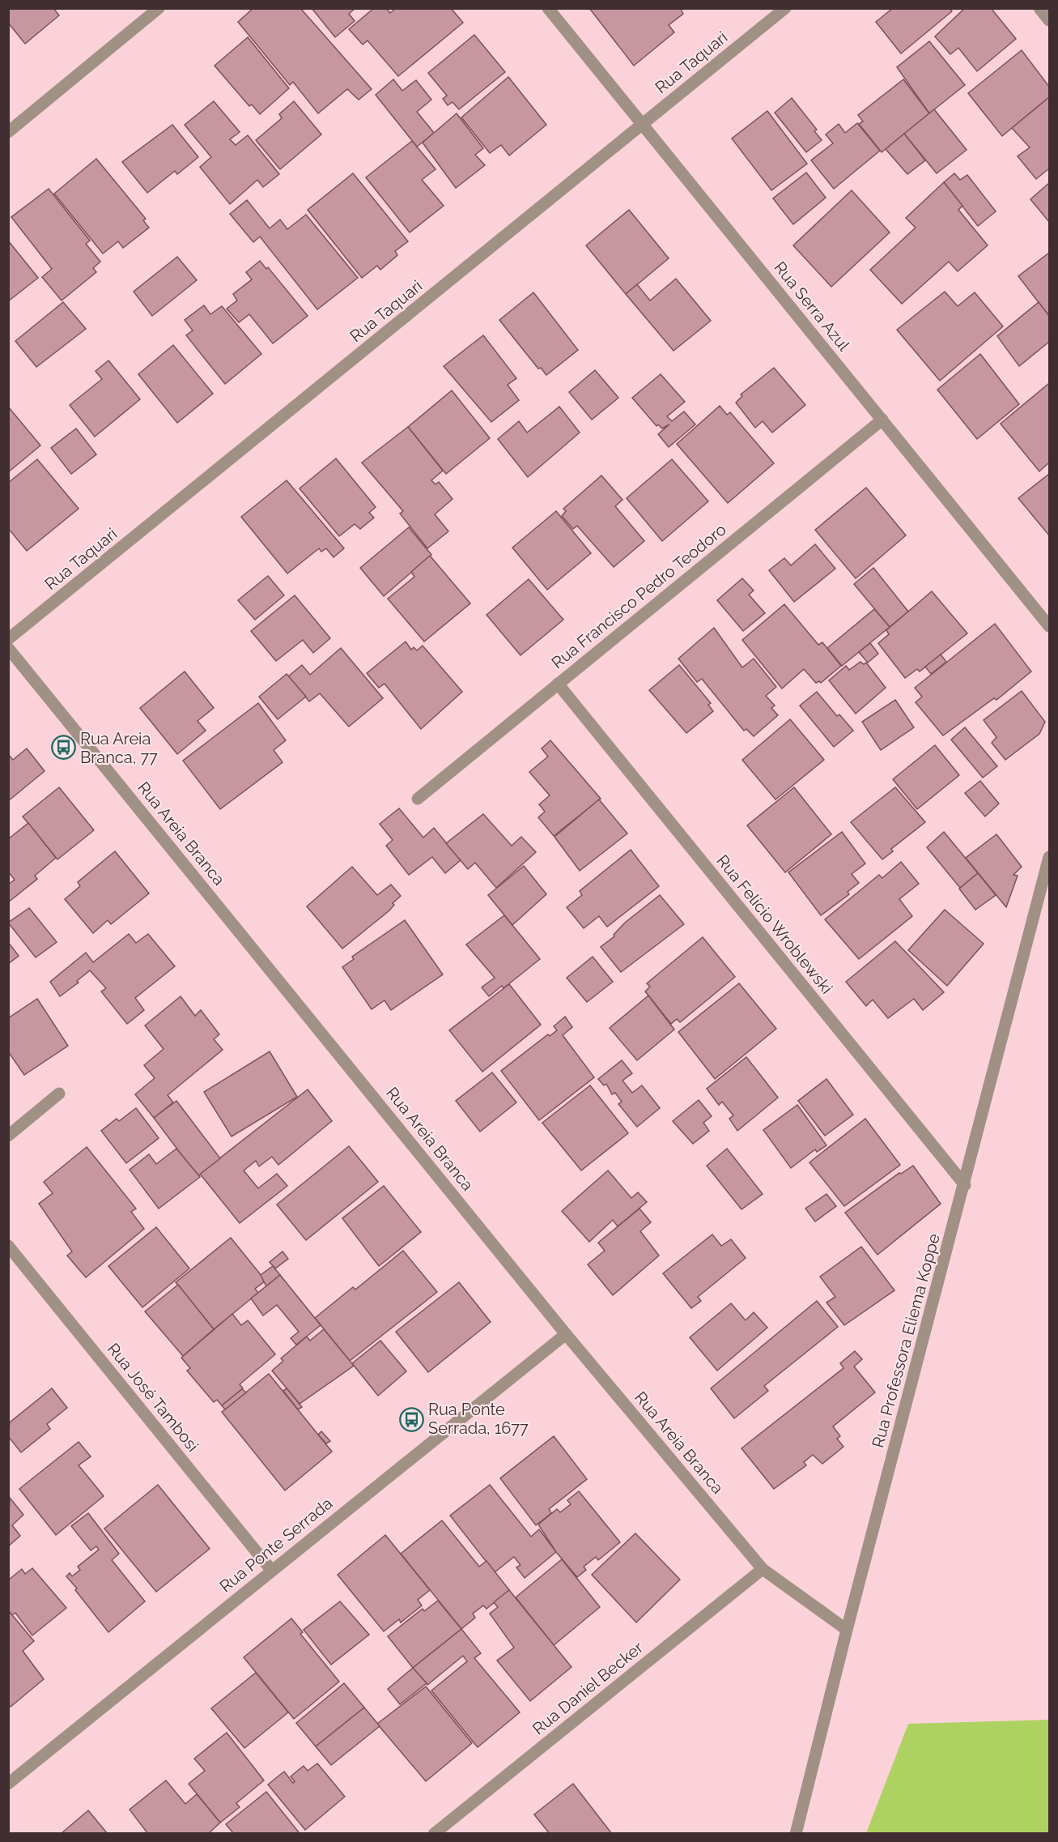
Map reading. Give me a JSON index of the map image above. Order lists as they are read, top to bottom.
{
  "streets": {
    "street": [
      "Rua Taquari",
      "Rua Serra Azul",
      "Rua Francisco Pedro Teodoro",
      "Rua Areia Branca",
      "Rua Felício Wroblewski",
      "Rua Professora Eliema Koppe",
      "Rua José Tambosi",
      "Rua Ponte Serrada",
      "Rua Daniel Becker"
    ]
  },
  "crossings": [
    ["Rua Taquari", "Rua Serra Azul"],
    ["Rua Serra Azul", "Rua Francisco Pedro Teodoro"],
    ["Rua Francisco Pedro Teodoro", "Rua Felício Wroblewski"],
    ["Rua Areia Branca", "Rua Professora Eliema Koppe"],
    ["Rua Areia Branca", "Rua Ponte Serrada"],
    ["Rua Areia Branca", "Rua Daniel Becker"],
    ["Rua Felício Wroblewski", "Rua Professora Eliema Koppe"],
    ["Rua José Tambosi", "Rua Ponte Serrada"]
  ],
  "places": {
    "bus stop": ["Rua Areia Branca, 77", "Rua Ponte Serrada, 1677"]
  }
}
